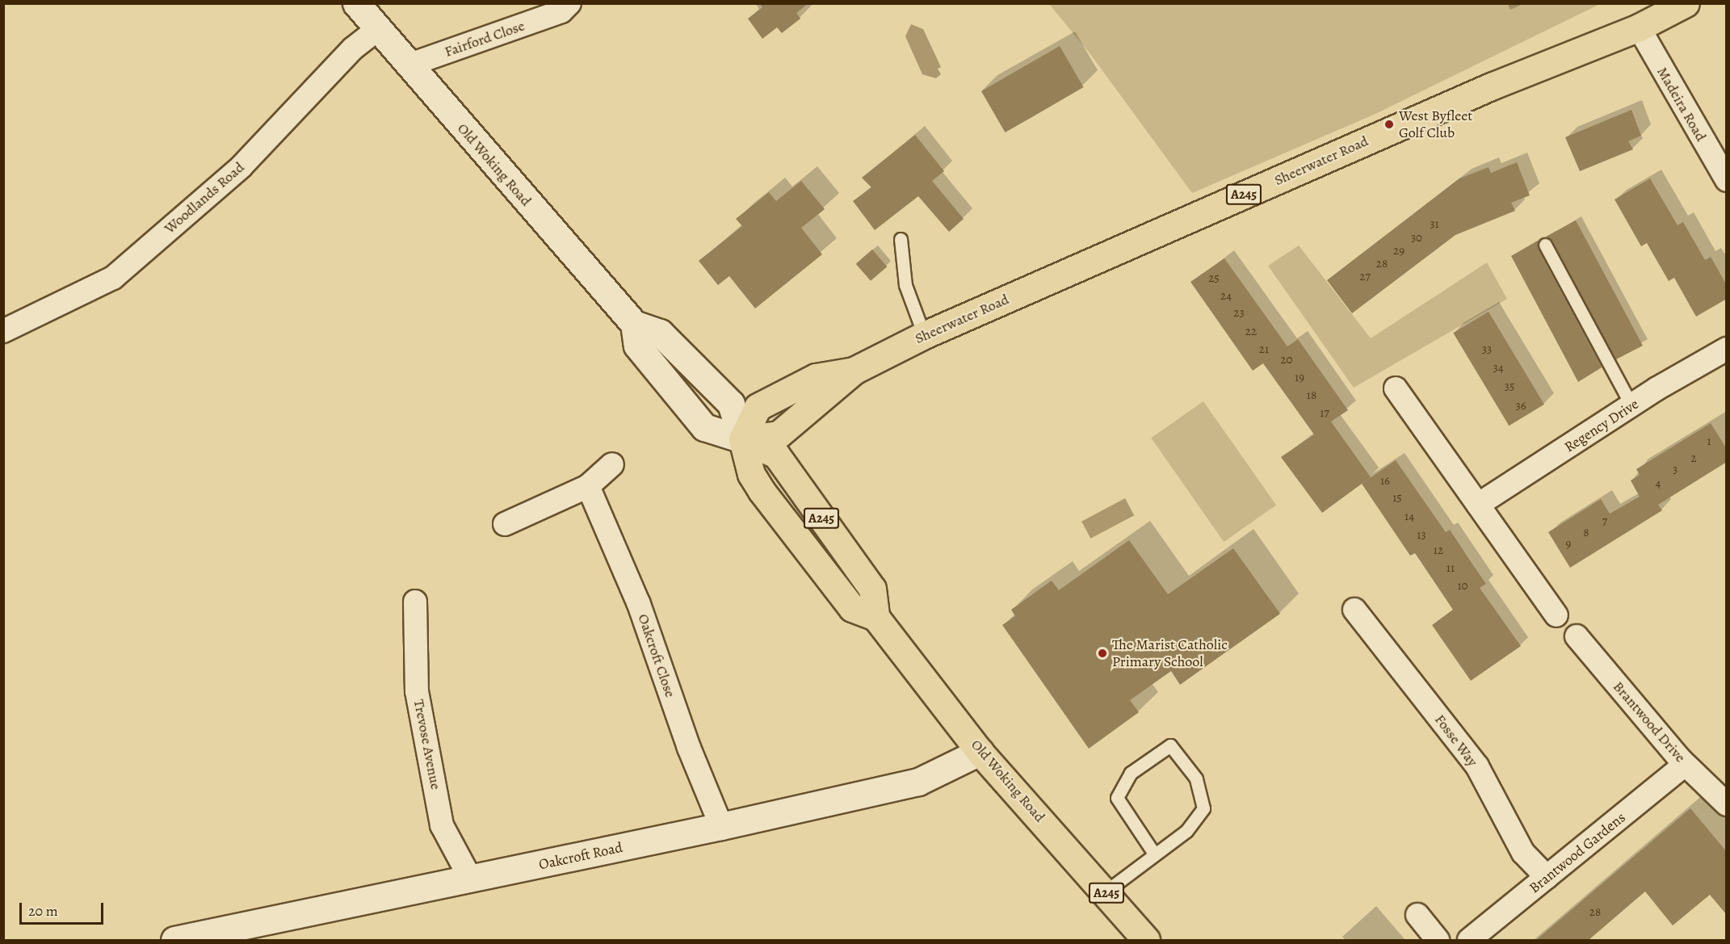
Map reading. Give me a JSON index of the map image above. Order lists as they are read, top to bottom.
{
  "streets": {
    "main road": [
      "Sheerwater Road",
      "Old Woking Road",
      "A245",
      "Oakcroft Road"
    ],
    "street": [
      "Fairford Close",
      "Madeira Road",
      "Woodlands Road",
      "Regency Drive",
      "Oakcroft Close",
      "Brantwood Drive",
      "Fosse Way",
      "Trevose Avenue",
      "Brantwood Gardens"
    ]
  },
  "crossings": [
    ["Fairford Close", "Old Woking Road"],
    ["Madeira Road", "Sheerwater Road"],
    ["Sheerwater Road", "Old Woking Road"],
    ["Old Woking Road", "Woodlands Road"],
    ["Old Woking Road", "Oakcroft Road"],
    ["Oakcroft Close", "Oakcroft Road"],
    ["Brantwood Drive", "Brantwood Gardens"],
    ["Fosse Way", "Brantwood Gardens"],
    ["Trevose Avenue", "Oakcroft Road"]
  ],
  "places": ["West Byfleet Golf Club", "The Marist Catholic Primary School"],
  "house_numbers": [
    "31",
    "30",
    "29",
    "28",
    "27",
    "25",
    "24",
    "23",
    "22",
    "21",
    "33",
    "20",
    "34",
    "19",
    "35",
    "18",
    "36",
    "17",
    "1",
    "2",
    "3",
    "16",
    "4",
    "15",
    "14",
    "7",
    "8",
    "13",
    "9",
    "12",
    "11",
    "10",
    "28"
  ],
  "scale_bar": "20 m"
}
